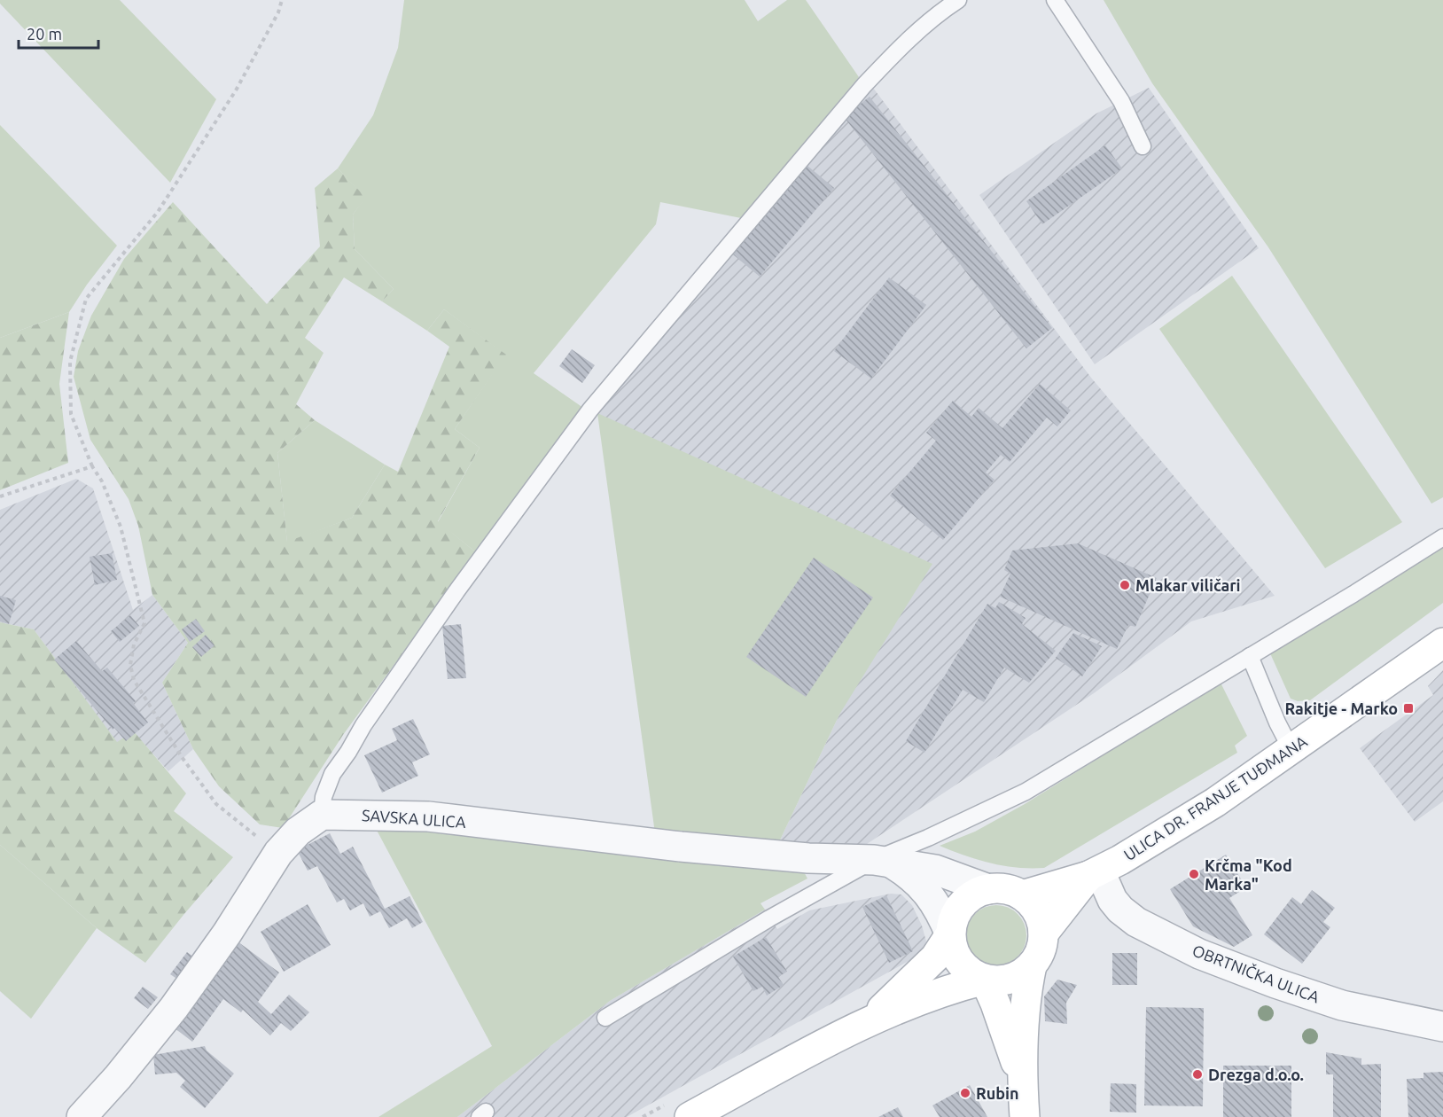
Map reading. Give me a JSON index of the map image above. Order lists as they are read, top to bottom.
{
  "streets": {
    "main road": ["ULICA DR. FRANJE TUĐMANA"],
    "street": ["SAVSKA ULICA", "OBRTNIČKA ULICA"]
  },
  "crossings": [
    ["ULICA DR. FRANJE TUĐMANA", "SAVSKA ULICA"],
    ["ULICA DR. FRANJE TUĐMANA", "OBRTNIČKA ULICA"]
  ],
  "places": {
    "other": [
      "Mlakar viličari",
      "Krčma \"Kod Marka\"",
      "Drezga d.o.o.",
      "Rubin"
    ],
    "transit": ["Rakitje - Marko"]
  },
  "scale_bar": "20 m"
}
